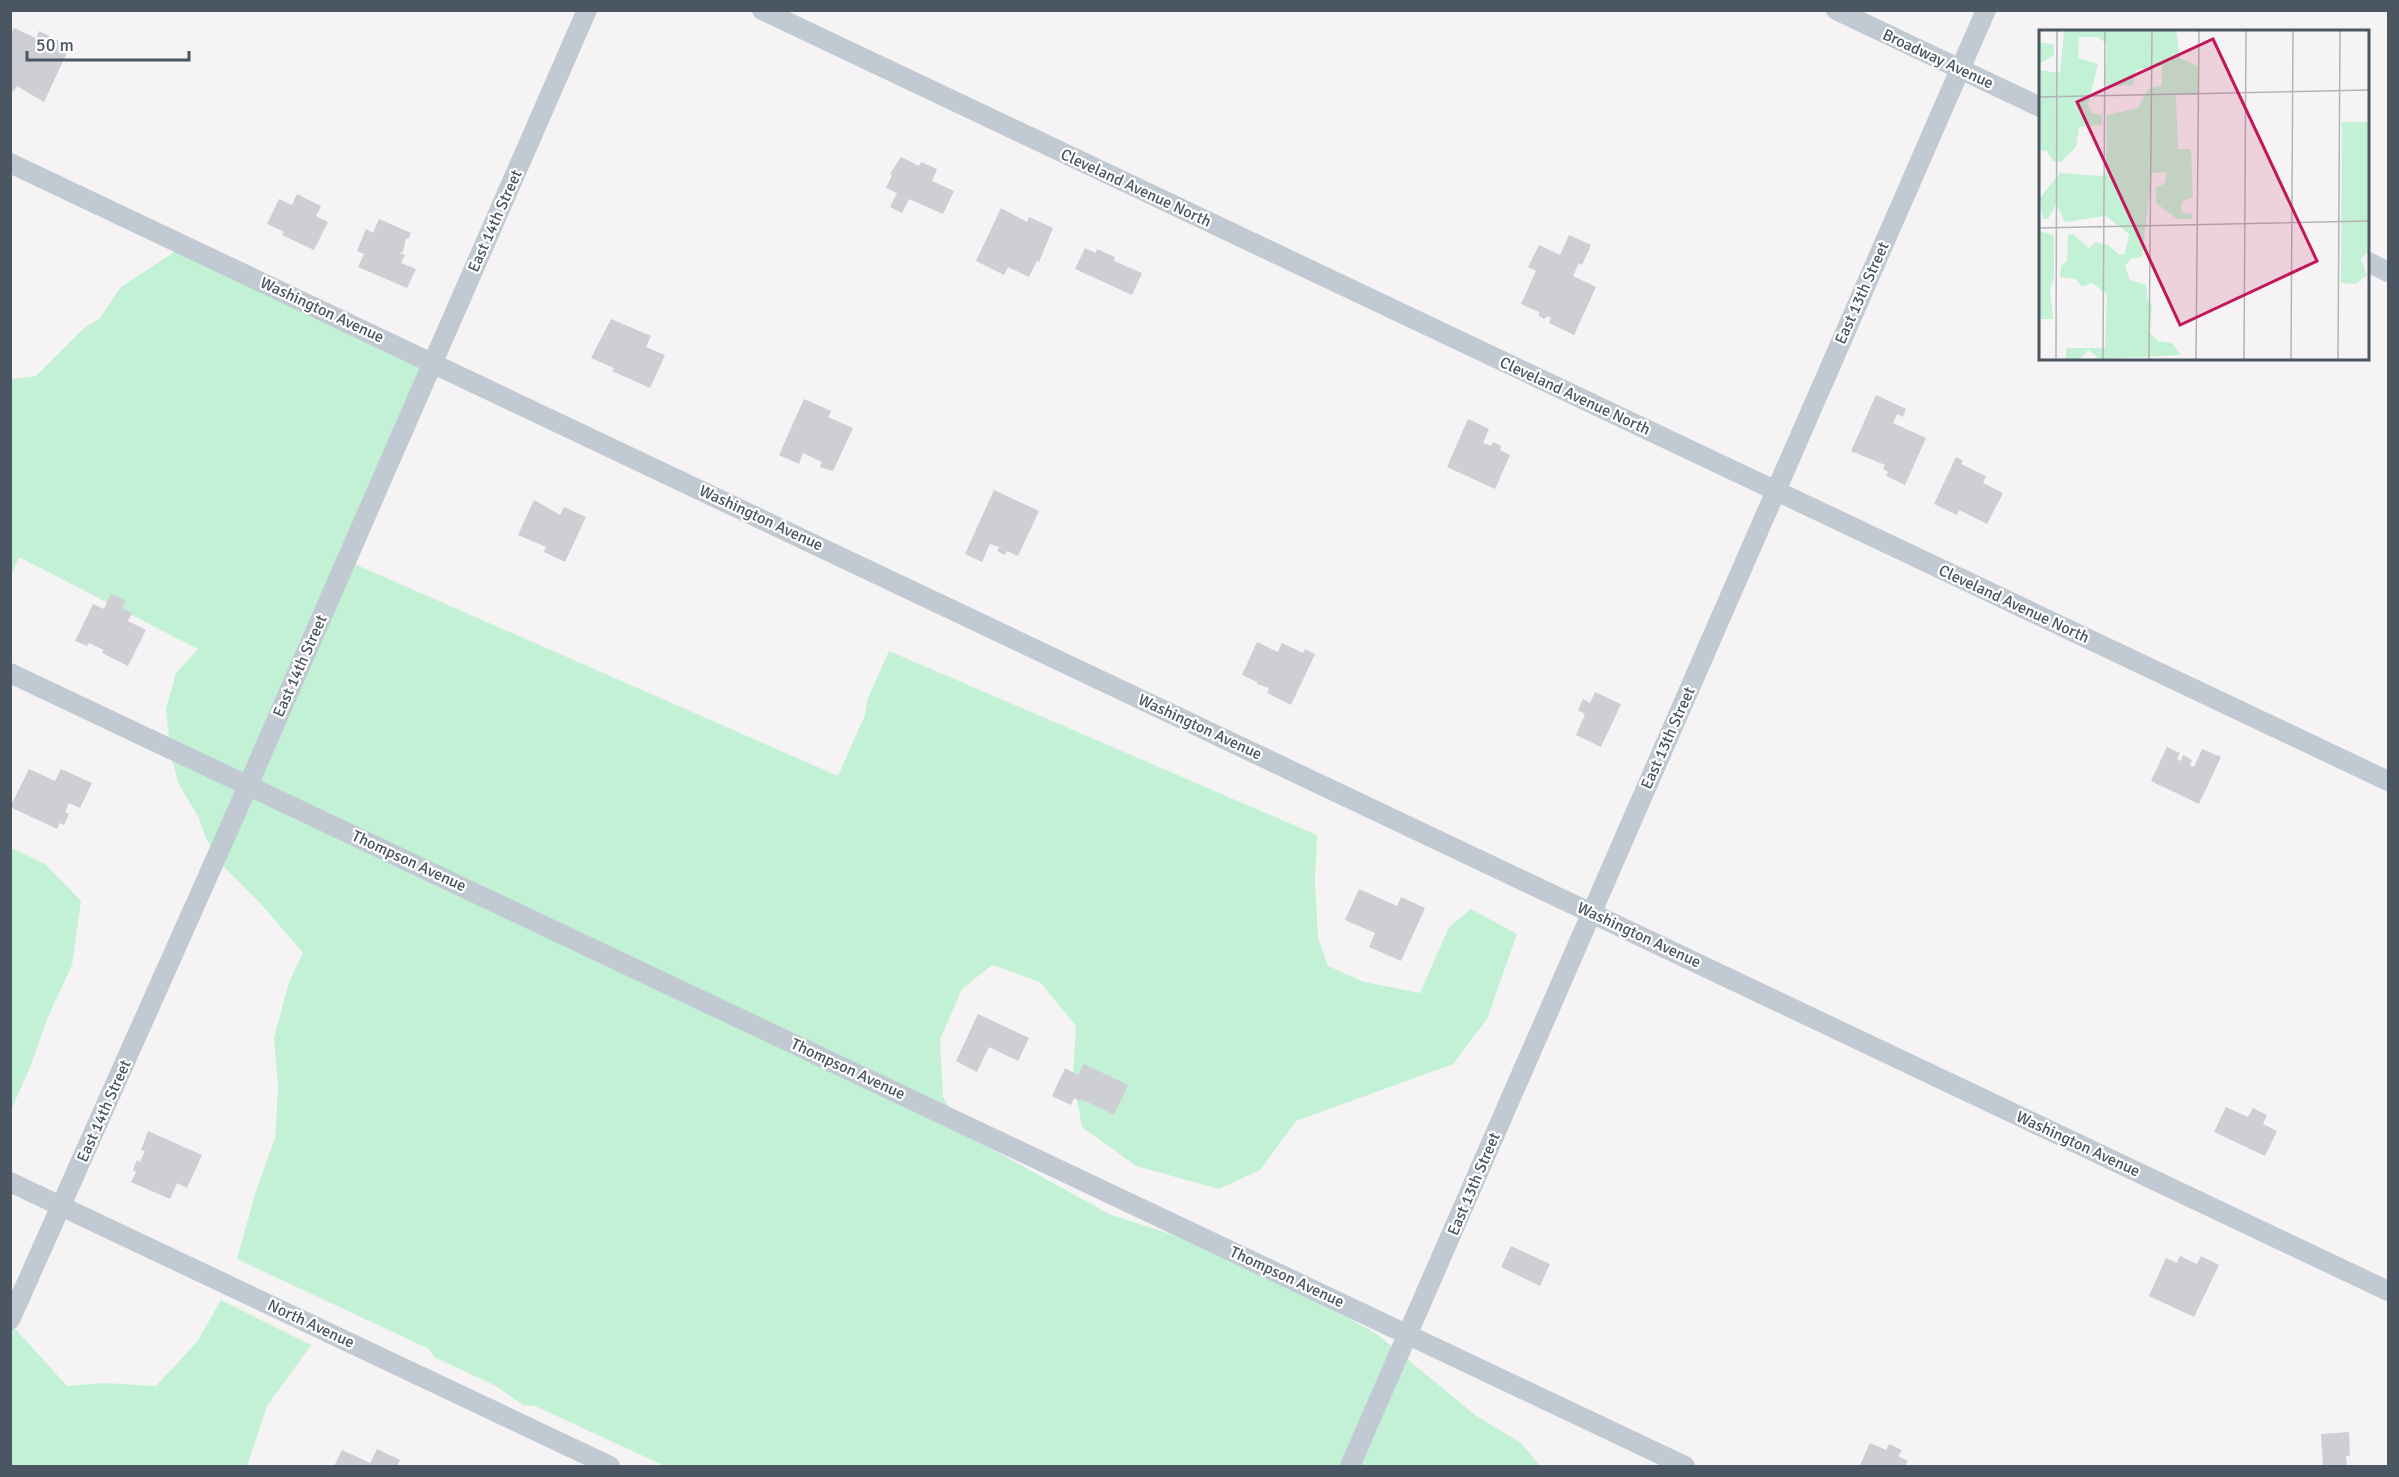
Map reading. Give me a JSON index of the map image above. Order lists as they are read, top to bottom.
{
  "streets": {
    "street": [
      "Broadway Avenue",
      "Cleveland Avenue North",
      "East 14th Street",
      "East 13th Street",
      "Washington Avenue",
      "Thompson Avenue",
      "North Avenue"
    ]
  },
  "crossings": [
    ["Broadway Avenue", "East 13th Street"],
    ["Cleveland Avenue North", "East 13th Street"],
    ["East 14th Street", "Washington Avenue"],
    ["East 14th Street", "Thompson Avenue"],
    ["East 14th Street", "North Avenue"],
    ["East 13th Street", "Washington Avenue"],
    ["East 13th Street", "Thompson Avenue"]
  ],
  "scale_bar": "50 m"
}
